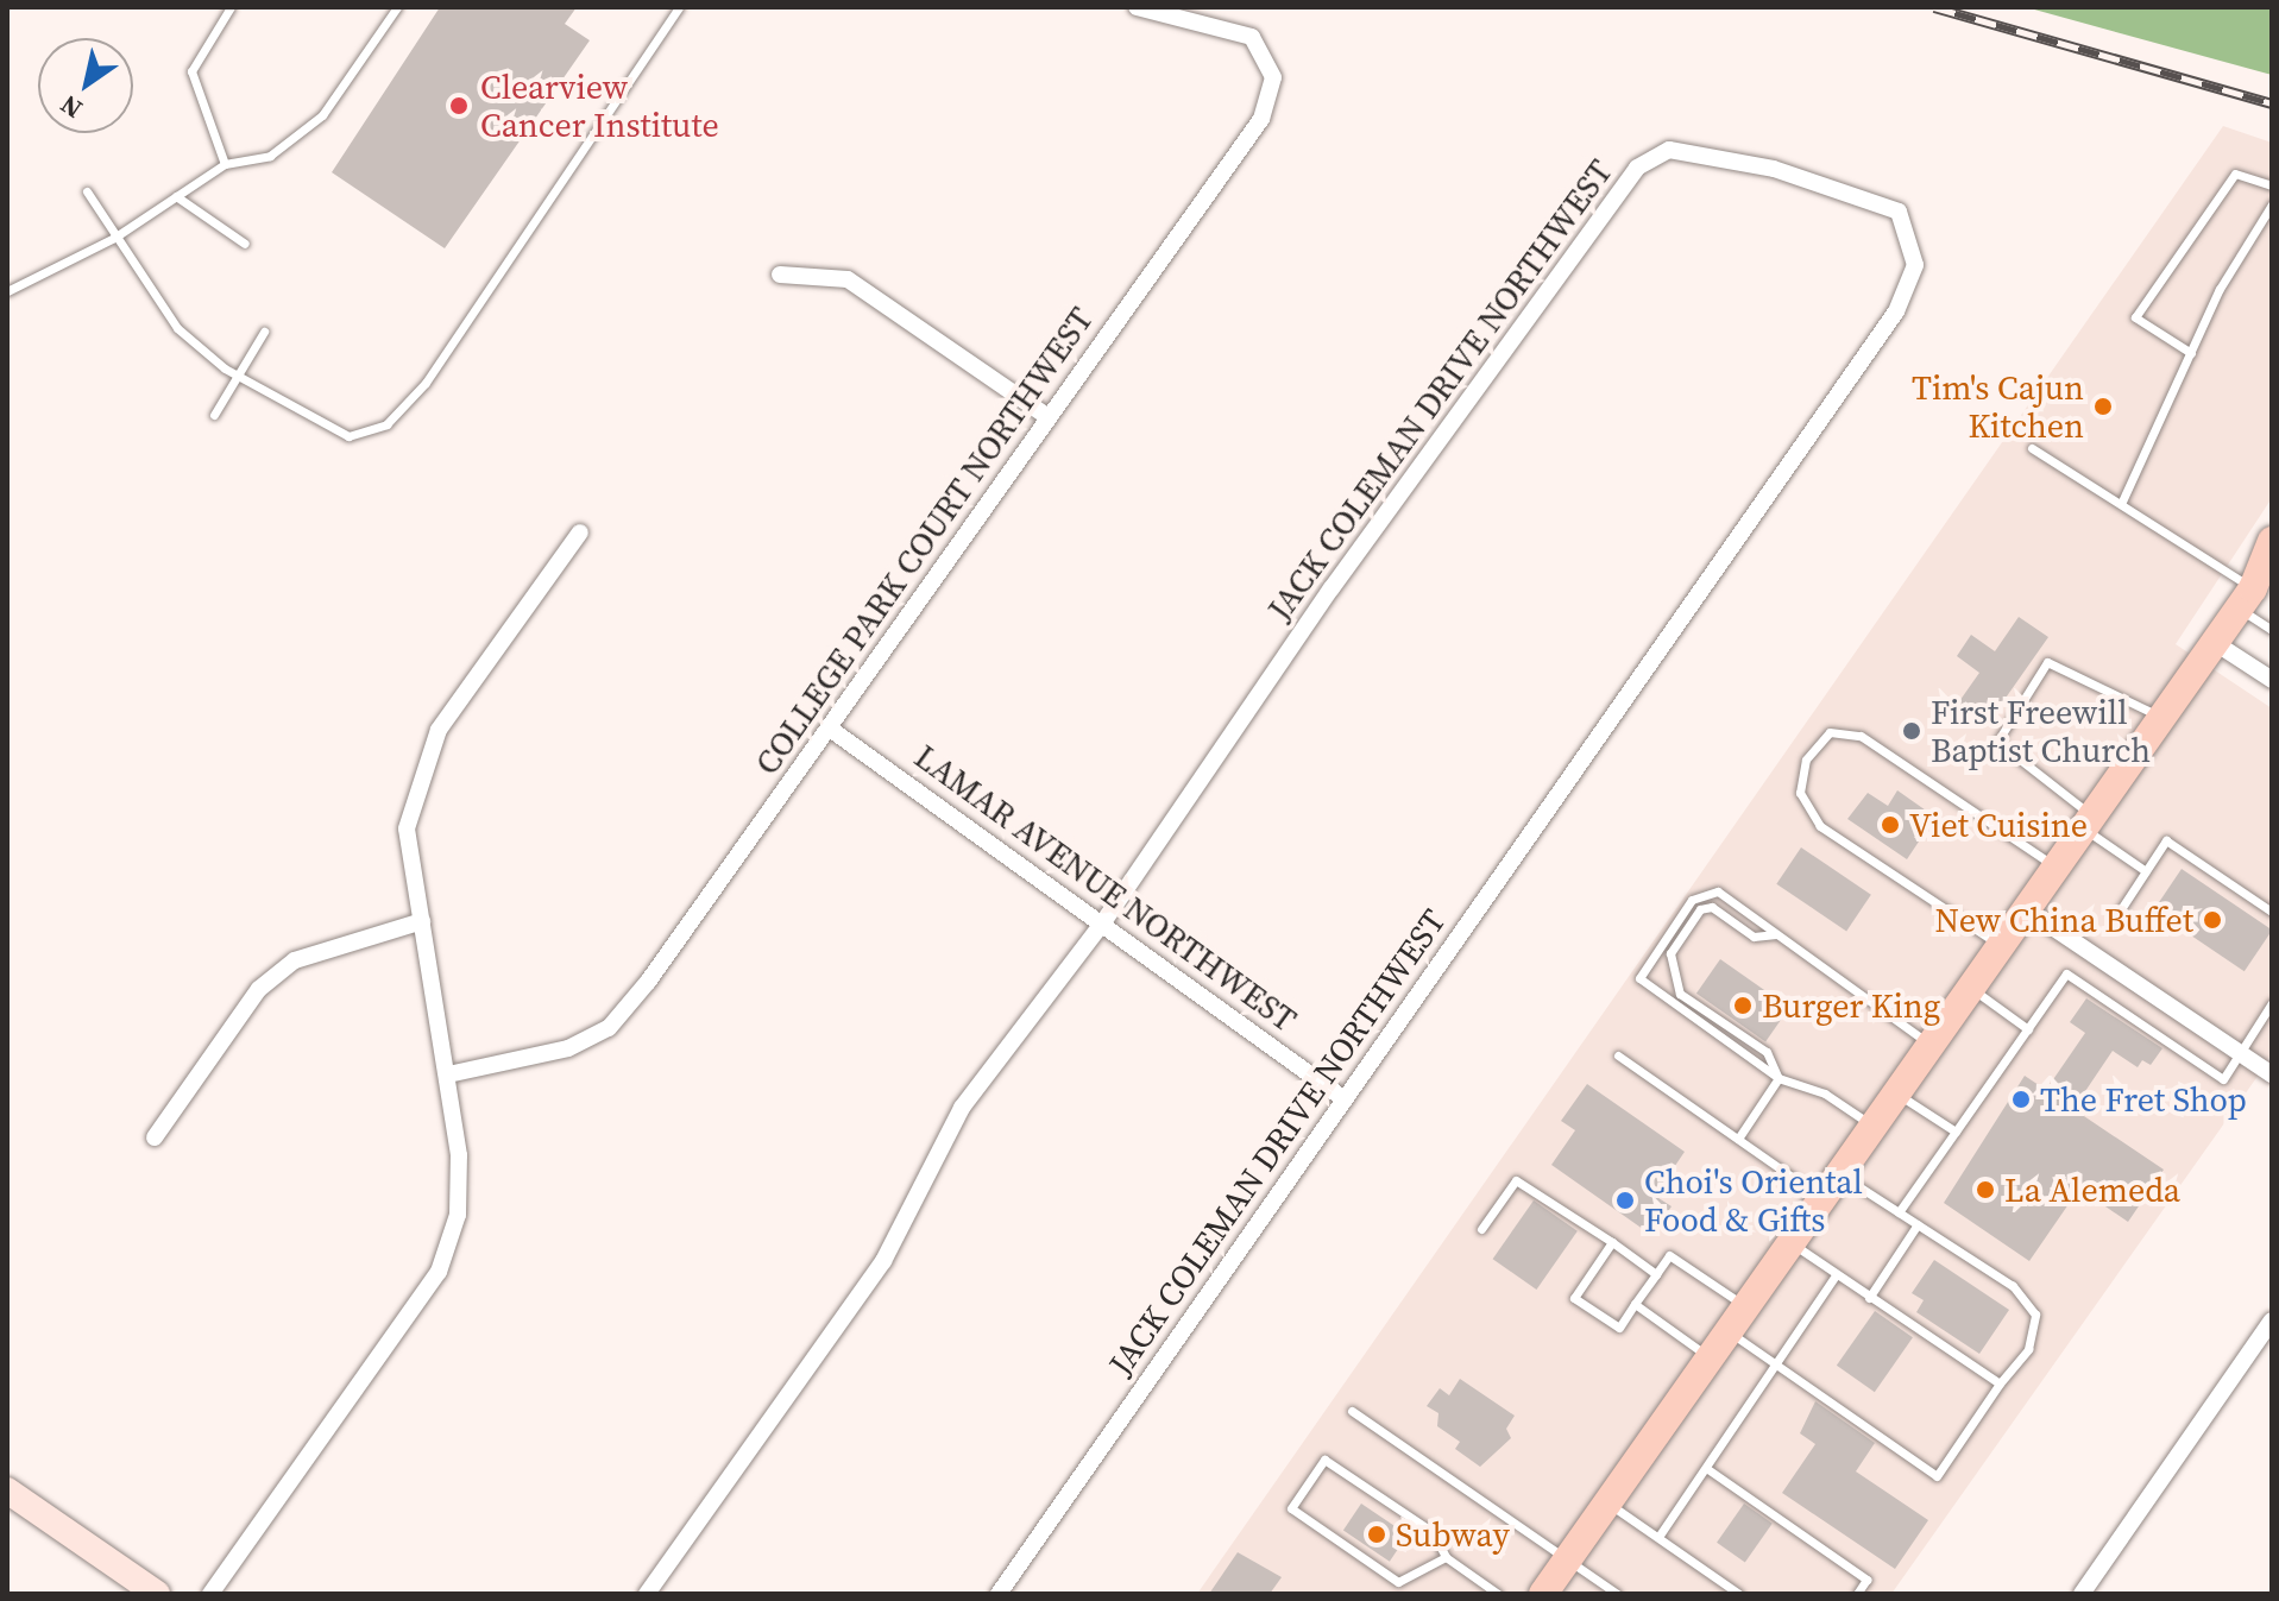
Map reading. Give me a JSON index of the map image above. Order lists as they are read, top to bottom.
{
  "streets": {
    "street": ["JACK COLEMAN DRIVE NORTHWEST", "COLLEGE PARK COURT NORTHWEST", "LAMAR AVENUE NORTHWEST"]
  },
  "crossings": [
    ["JACK COLEMAN DRIVE NORTHWEST", "LAMAR AVENUE NORTHWEST"],
    ["COLLEGE PARK COURT NORTHWEST", "LAMAR AVENUE NORTHWEST"]
  ],
  "places": [
    "Clearview Cancer Institute",
    "Tim's Cajun Kitchen",
    "First Freewill Baptist Church",
    "Viet Cuisine",
    "New China Buffet",
    "Burger King",
    "The Fret Shop",
    "La Alemeda",
    "Choi's Oriental Food & Gifts",
    "Subway"
  ],
  "north": "bottom left"
}
